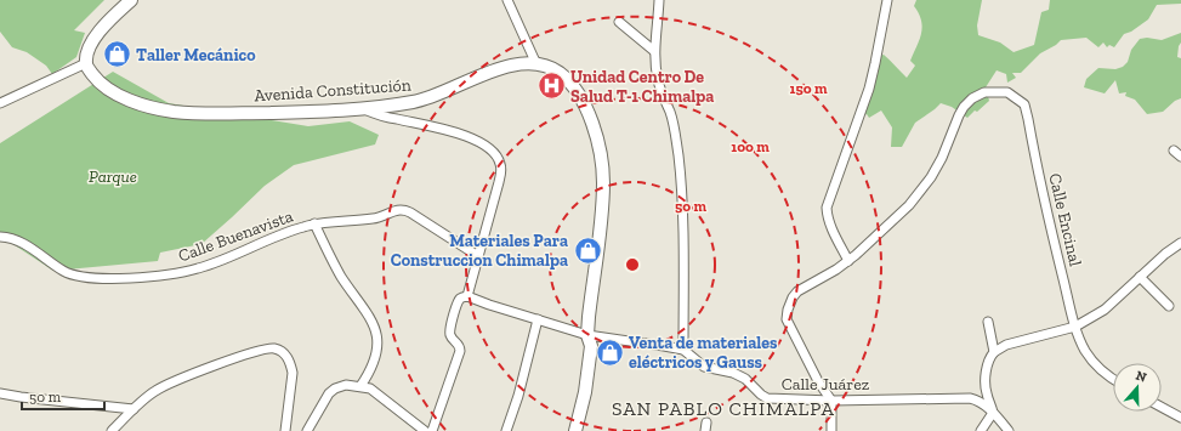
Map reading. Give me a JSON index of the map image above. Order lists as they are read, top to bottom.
{
  "streets": {
    "main road": ["Avenida Constitución"],
    "street": ["Calle Encinal", "Calle Buenavista", "Calle Juárez"]
  },
  "districts": ["SAN PABLO CHIMALPA"],
  "parks": ["Parque"],
  "places": {
    "shop": ["Taller Mecánico", "Materiales Para Construccion Chimalpa", "Venta de materiales eléctricos y Gauss"],
    "hospital": ["Unidad Centro De Salud T-1 Chimalpa"]
  },
  "scale_bar": "50 m",
  "north": "top",
  "rings": ["150 m", "100 m", "50 m"]
}
